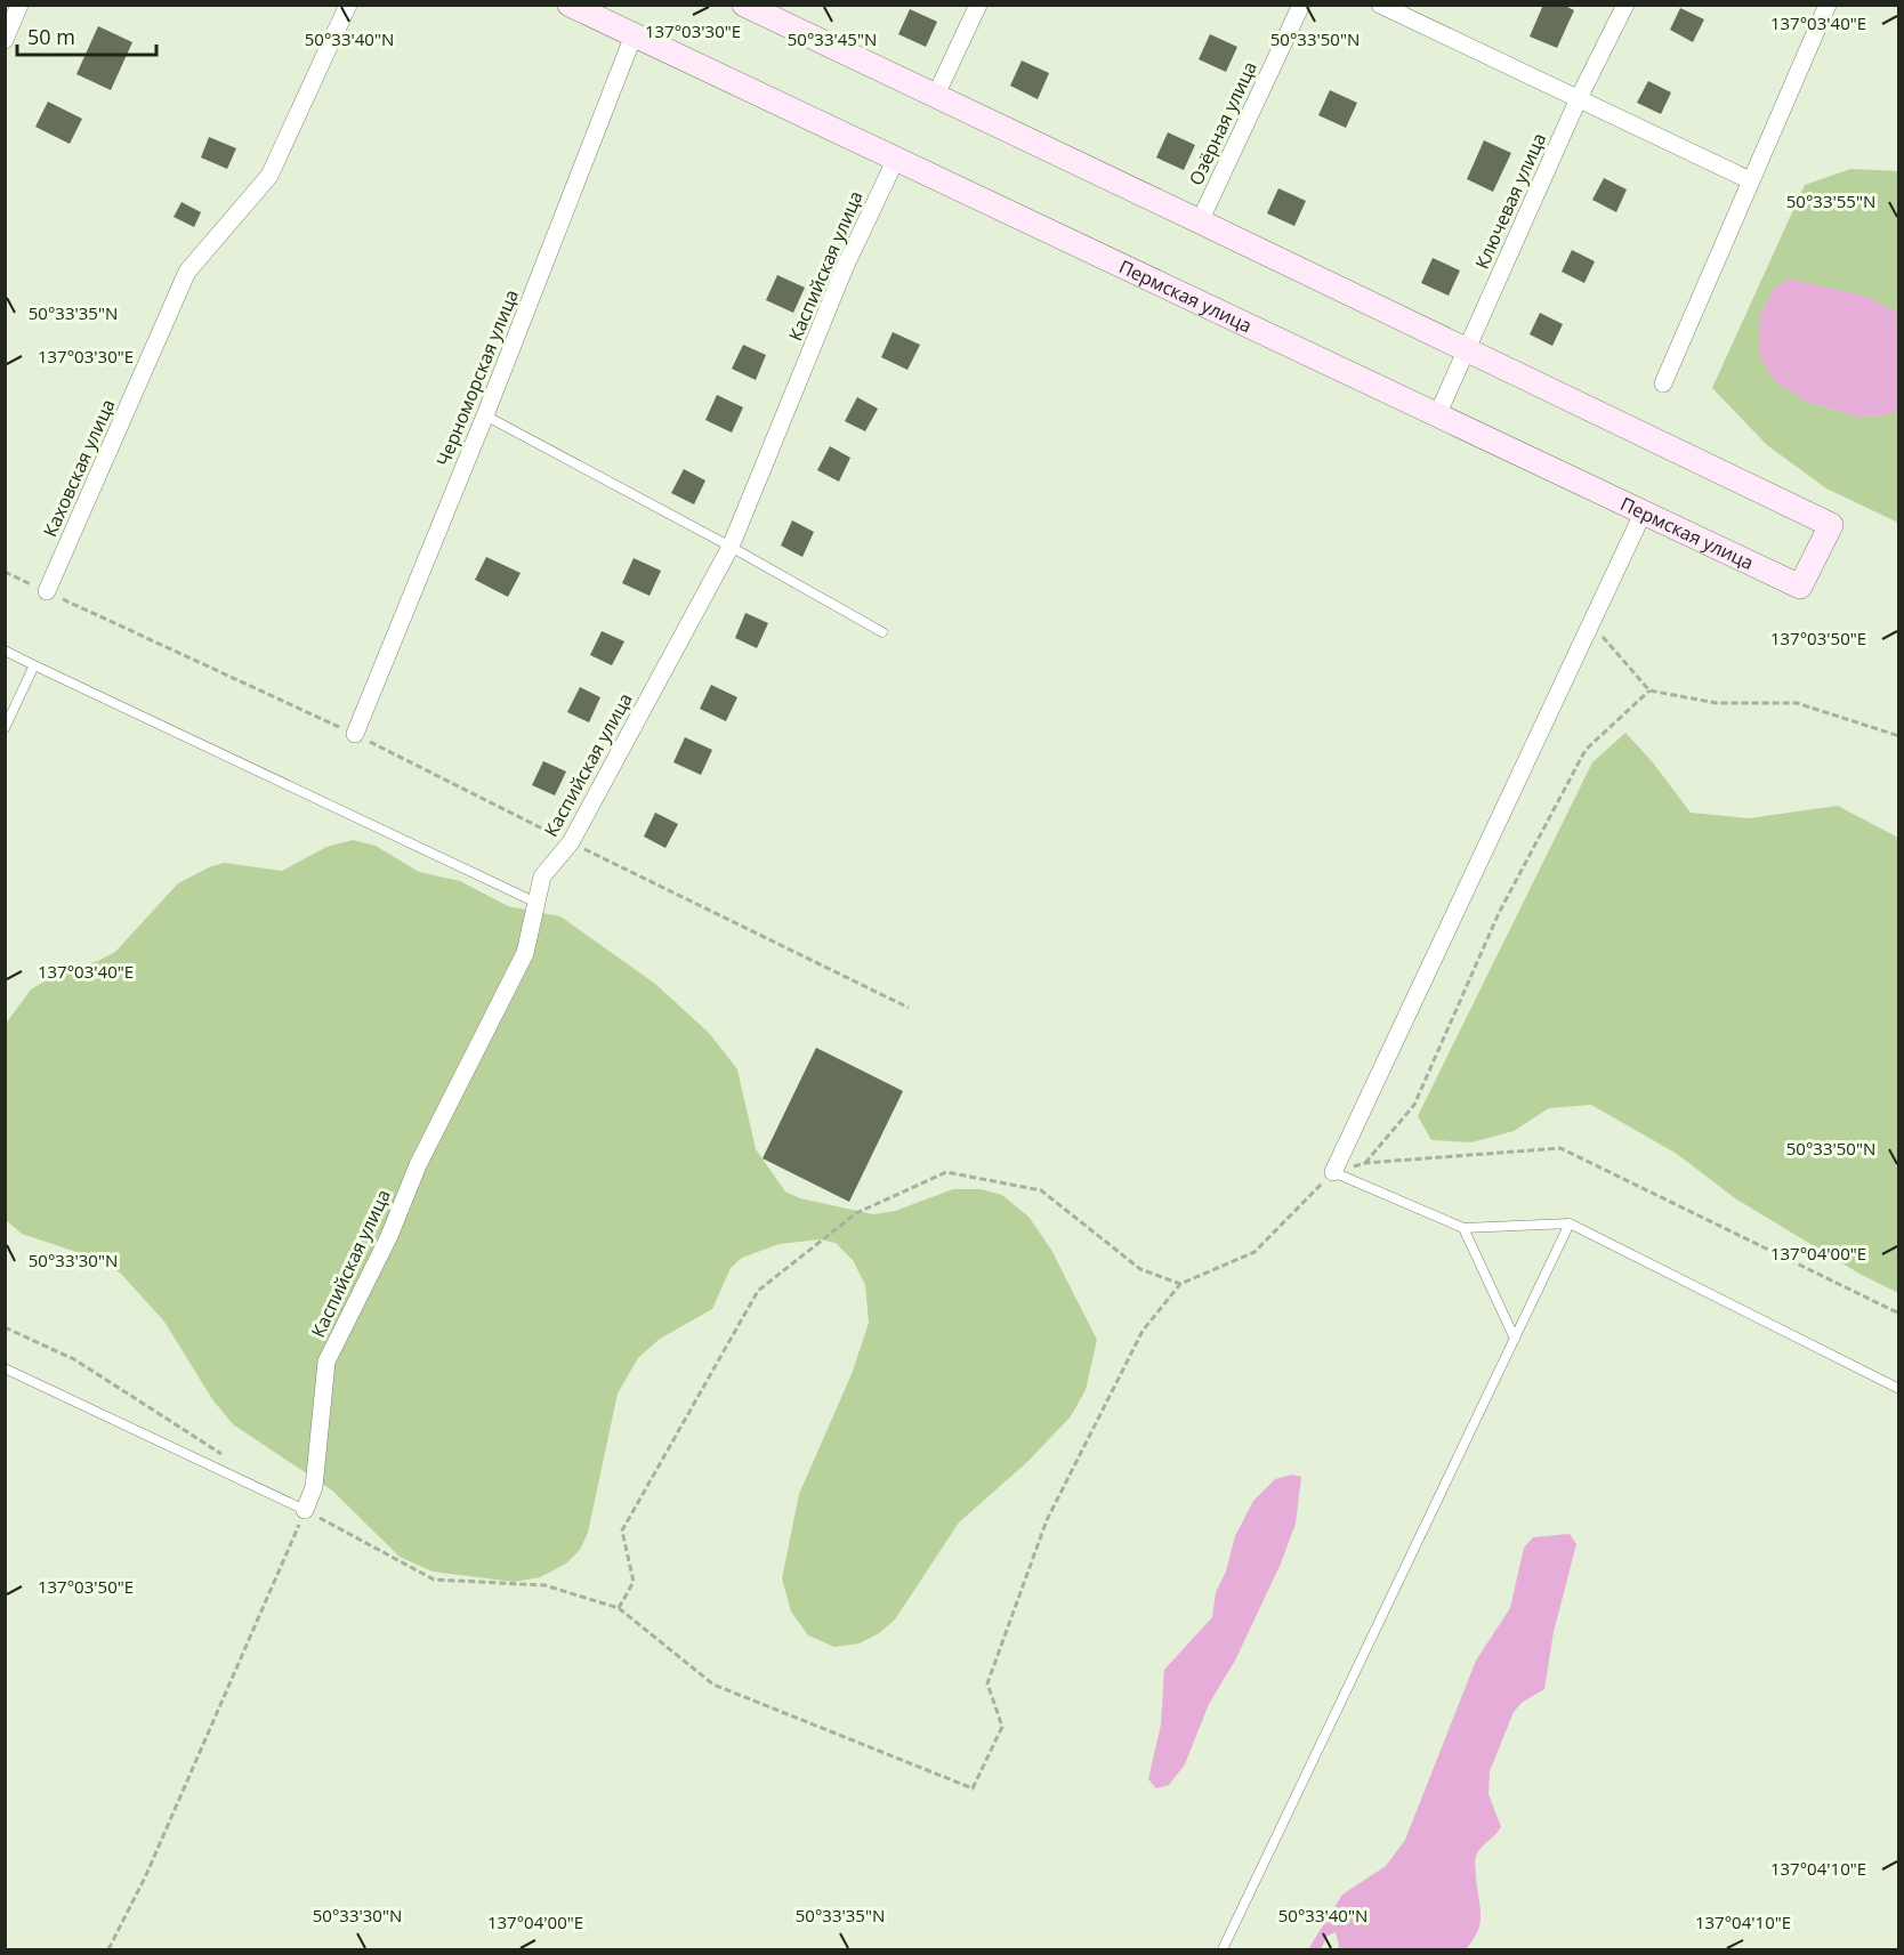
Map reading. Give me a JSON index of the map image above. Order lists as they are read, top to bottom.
{
  "streets": {
    "street": [
      "Озёрная улица",
      "Ключевая улица",
      "Каспийская улица",
      "Пермская улица",
      "Черноморская улица",
      "Каховская улица"
    ]
  },
  "crossings": [
    ["Ключевая улица", "Пермская улица"],
    ["Каспийская улица", "Пермская улица"],
    ["Пермская улица", "Черноморская улица"]
  ],
  "scale_bar": "50 m",
  "coordinates": [
    "137°03'40\"E",
    "137°03'30\"E",
    "50°33'40\"N",
    "50°33'45\"N",
    "50°33'50\"N",
    "50°33'55\"N",
    "50°33'35\"N",
    "137°03'50\"E",
    "137°04'00\"E",
    "50°33'30\"N",
    "137°04'10\"E"
  ]
}
